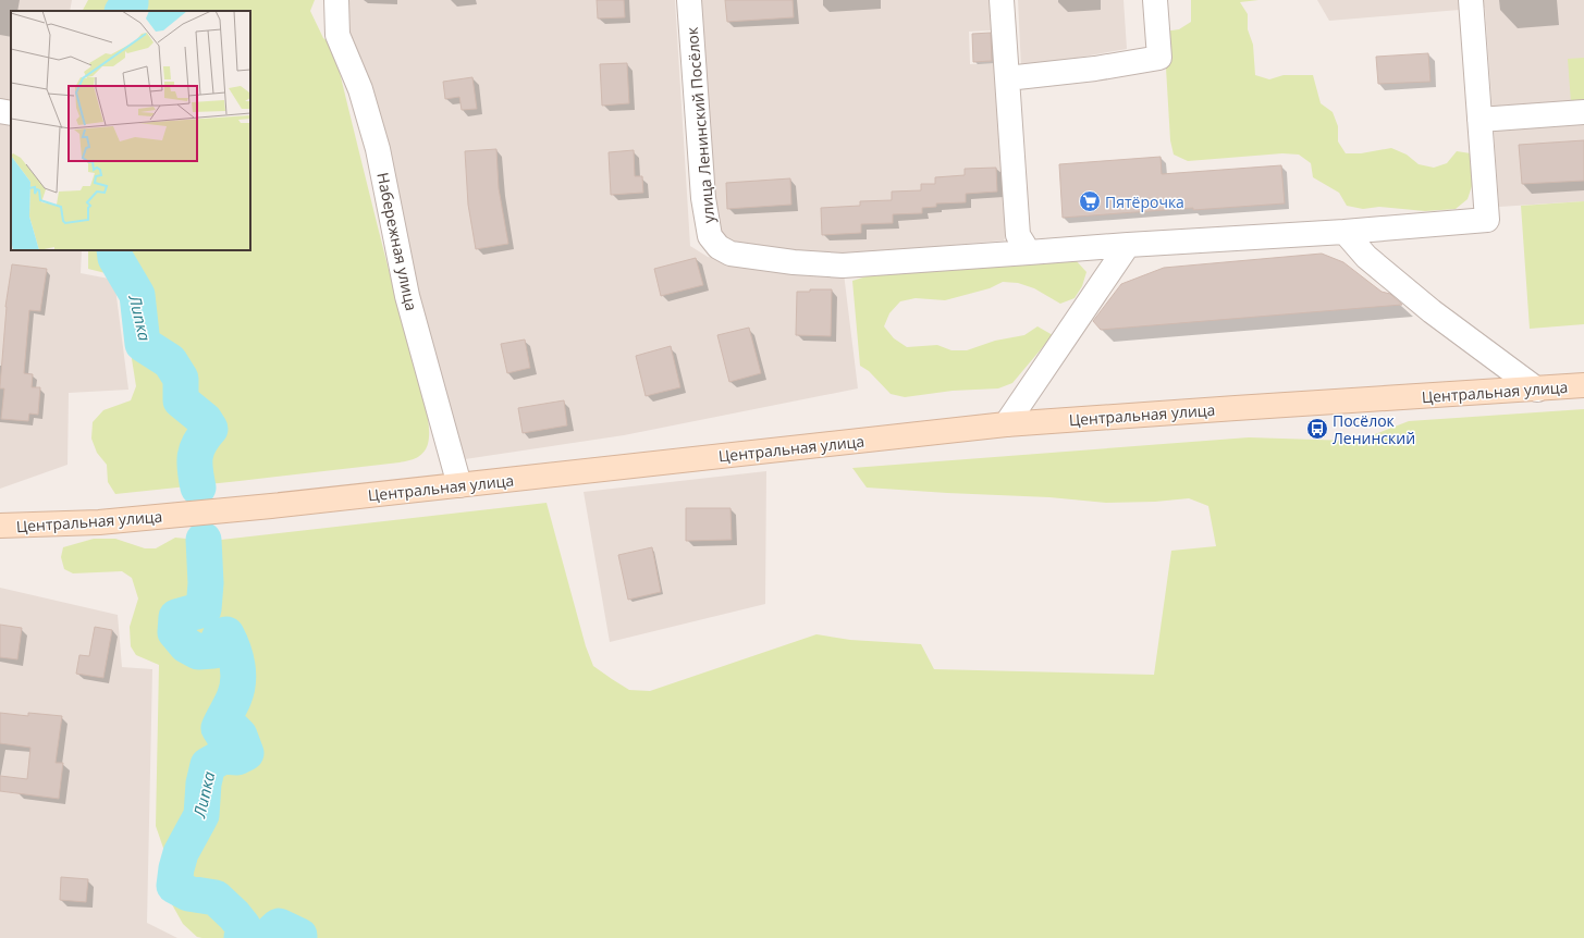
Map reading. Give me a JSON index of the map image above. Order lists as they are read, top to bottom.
{
  "streets": {
    "main road": ["Центральная улица"],
    "street": ["улица Ленинский Посёлок", "Набережная улица"]
  },
  "crossings": [
    ["Набережная улица", "Центральная улица"]
  ],
  "water": ["Липка"],
  "places": {
    "supermarket": ["Пятёрочка"],
    "bus stop": ["Посёлок Ленинский"]
  }
}
